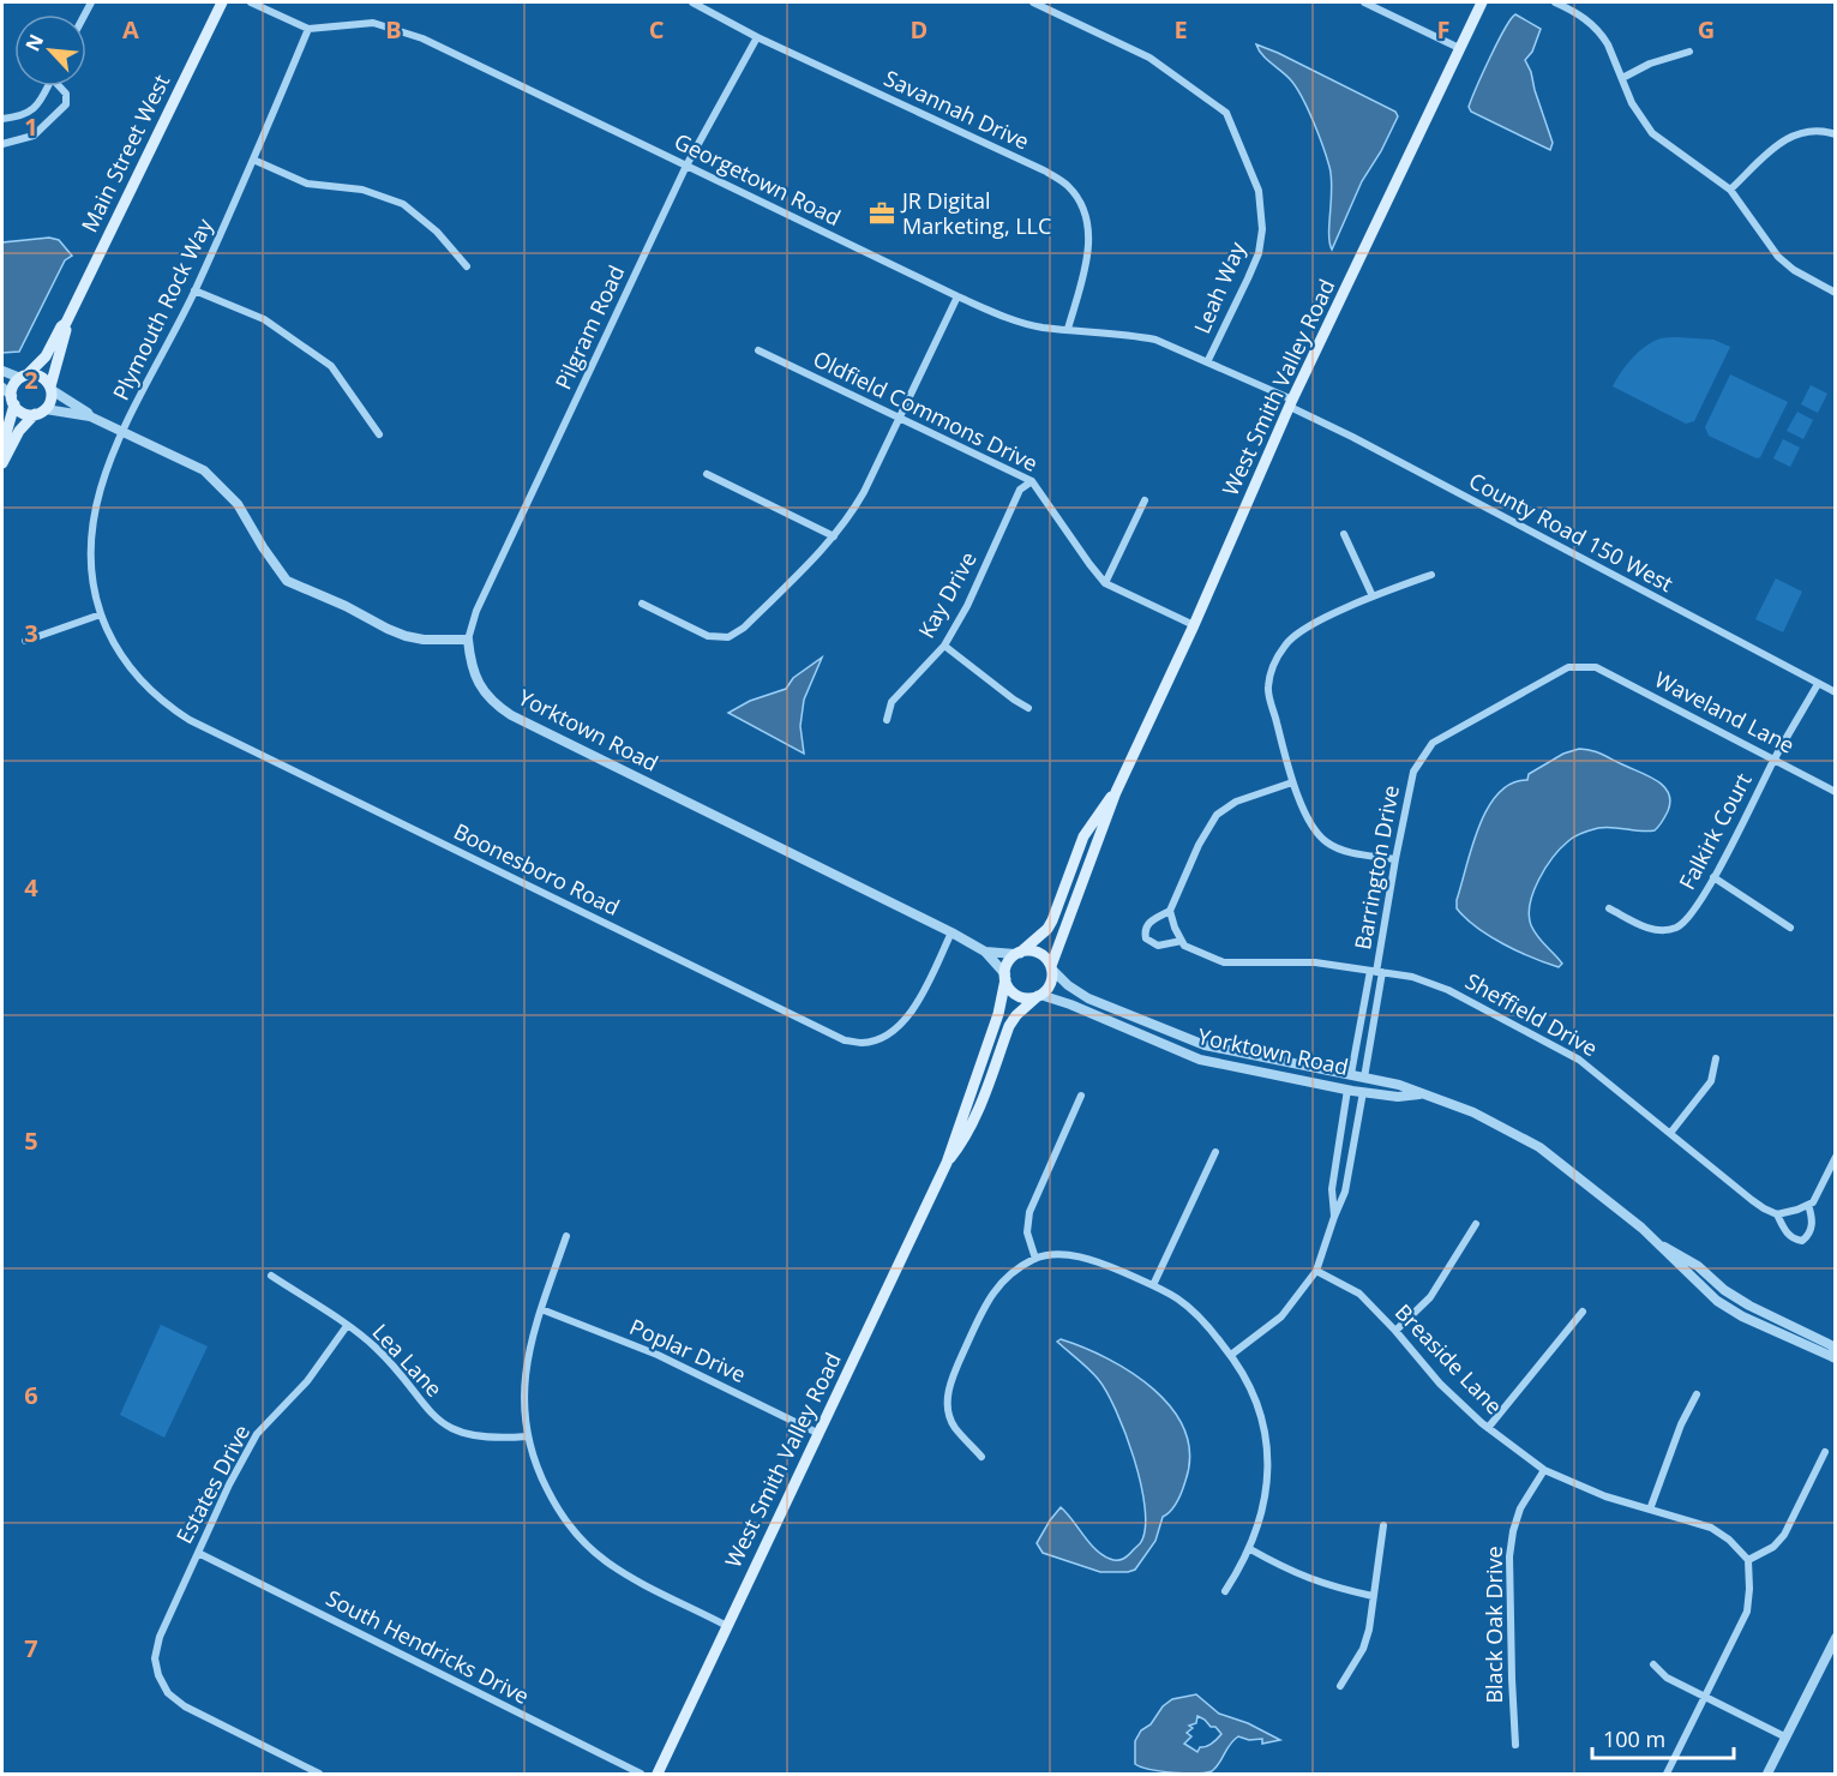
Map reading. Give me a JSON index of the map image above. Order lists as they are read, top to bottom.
{
  "streets": {
    "main road": ["Main Street West", "West Smith Valley Road"],
    "street": [
      "Savannah Drive",
      "Georgetown Road",
      "Leah Way",
      "Plymouth Rock Way",
      "Pilgram Road",
      "Oldfield Commons Drive",
      "County Road 150 West",
      "Kay Drive",
      "Waveland Lane",
      "Yorktown Road",
      "Falkirk Court",
      "Barrington Drive",
      "Boonesboro Road",
      "Sheffield Drive",
      "Poplar Drive",
      "Breaside Lane",
      "Lea Lane",
      "Estates Drive",
      "Black Oak Drive",
      "South Hendricks Drive"
    ]
  },
  "crossings": [
    ["Savannah Drive", "Georgetown Road"],
    ["Savannah Drive", "Pilgram Road"],
    ["Georgetown Road", "Leah Way"],
    ["Georgetown Road", "Plymouth Rock Way"],
    ["Georgetown Road", "Pilgram Road"],
    ["Georgetown Road", "West Smith Valley Road"],
    ["Georgetown Road", "County Road 150 West"],
    ["Plymouth Rock Way", "Boonesboro Road"],
    ["Pilgram Road", "Yorktown Road"],
    ["West Smith Valley Road", "Oldfield Commons Drive"],
    ["West Smith Valley Road", "County Road 150 West"],
    ["West Smith Valley Road", "Yorktown Road"],
    ["West Smith Valley Road", "Poplar Drive"],
    ["Oldfield Commons Drive", "Kay Drive"],
    ["County Road 150 West", "Falkirk Court"],
    ["Waveland Lane", "Falkirk Court"],
    ["Waveland Lane", "Barrington Drive"],
    ["Yorktown Road", "Boonesboro Road"],
    ["Barrington Drive", "Sheffield Drive"],
    ["Breaside Lane", "Black Oak Drive"],
    ["Lea Lane", "Estates Drive"],
    ["Estates Drive", "South Hendricks Drive"]
  ],
  "places": {
    "office": ["JR Digital Marketing, LLC"]
  },
  "scale_bar": "100 m",
  "north": "top left",
  "grid": {
    "columns": [
      "A",
      "B",
      "C",
      "D",
      "E",
      "F",
      "G"
    ],
    "rows": [
      "1",
      "2",
      "3",
      "4",
      "5",
      "6",
      "7"
    ]
  }
}
